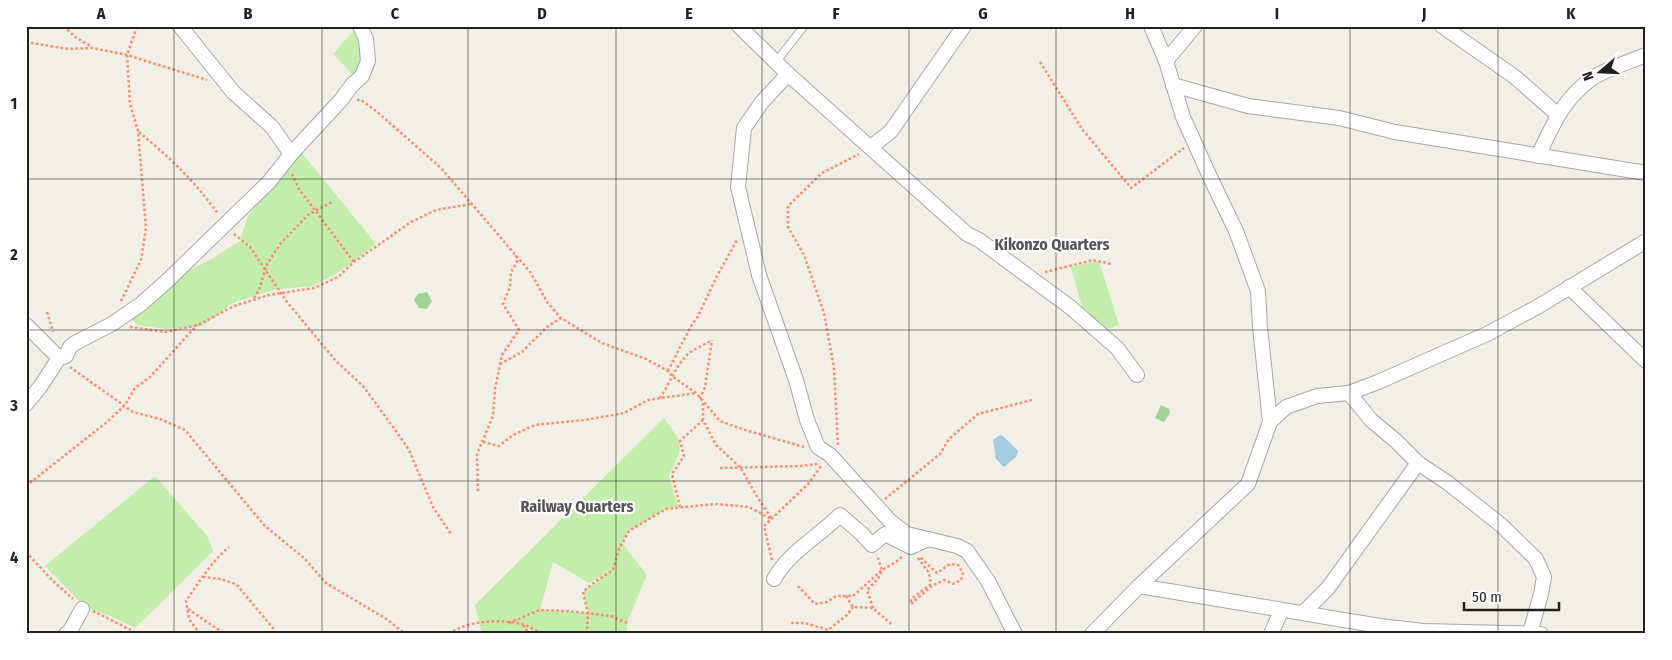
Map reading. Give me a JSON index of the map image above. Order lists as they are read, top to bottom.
{
  "districts": ["Kikonzo Quarters", "Railway Quarters"],
  "scale_bar": "50 m",
  "north": "left",
  "grid": {
    "columns": [
      "A",
      "B",
      "C",
      "D",
      "E",
      "F",
      "G",
      "H",
      "I",
      "J",
      "K"
    ],
    "rows": [
      "1",
      "2",
      "3",
      "4"
    ]
  }
}
